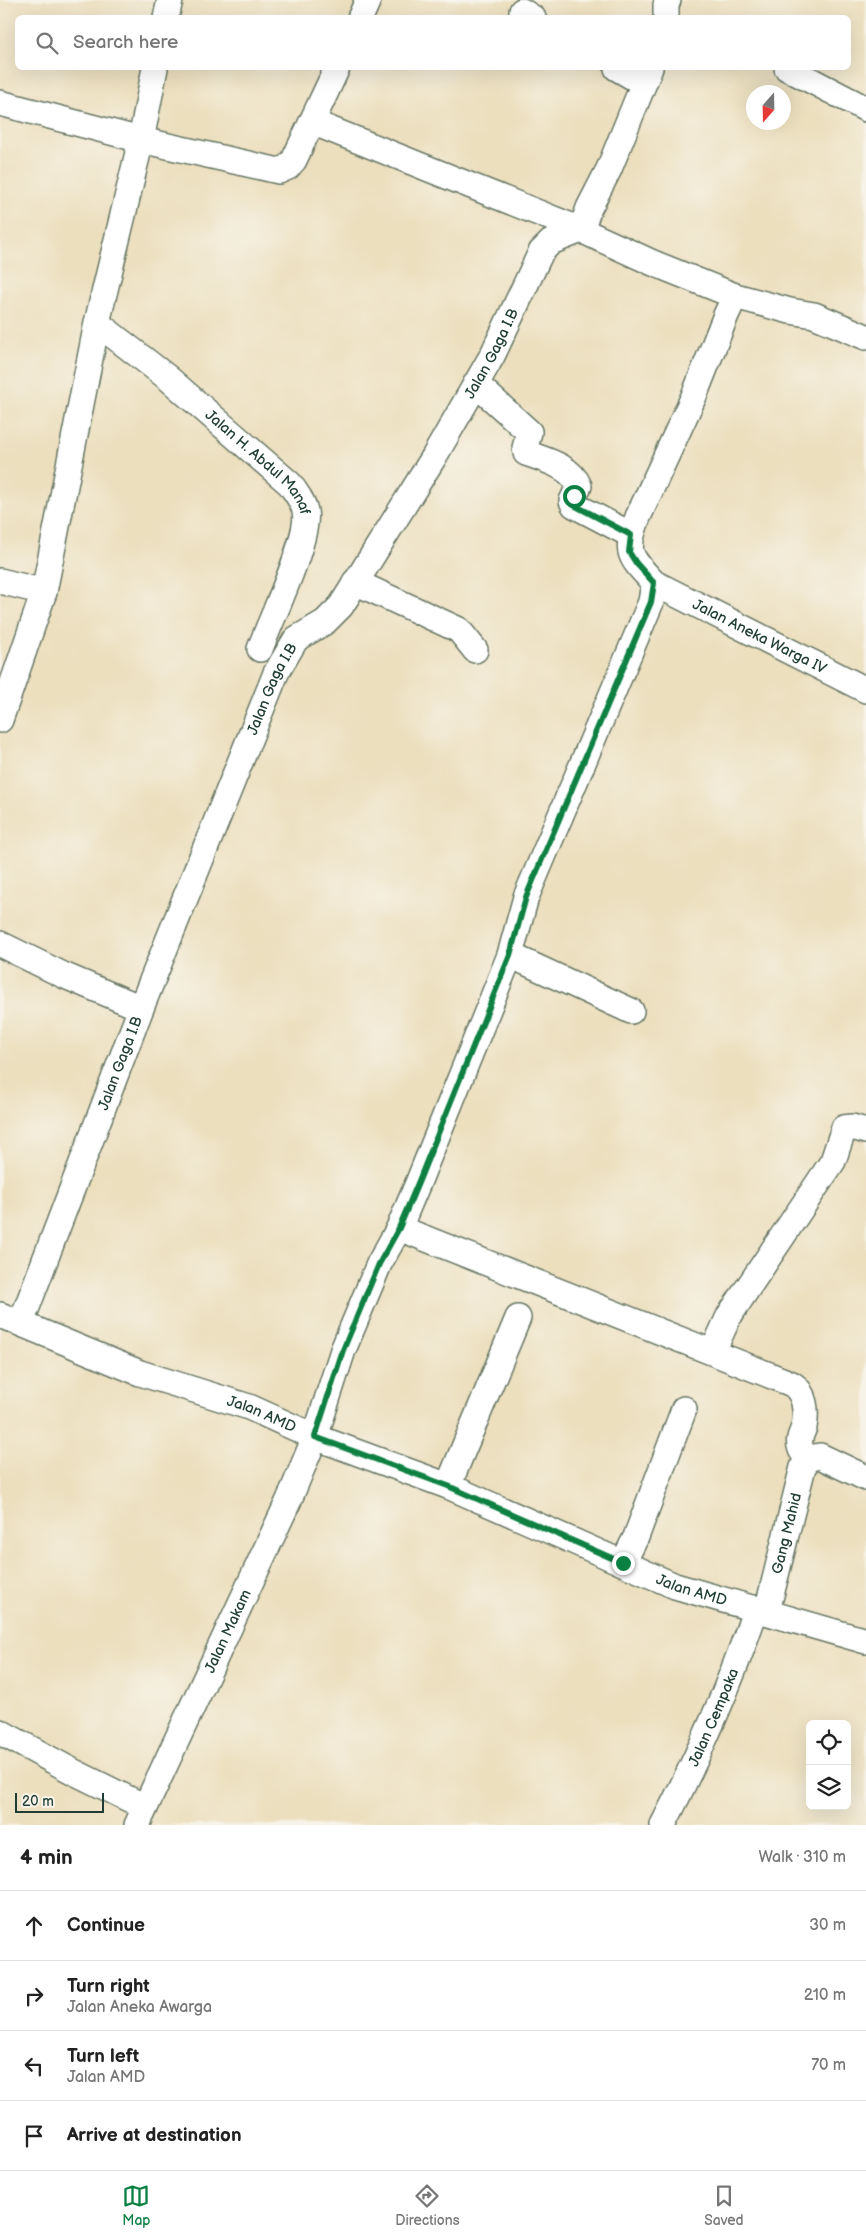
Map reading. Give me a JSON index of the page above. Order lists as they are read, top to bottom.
{
  "streets": {
    "street": [
      "Jalan Gaga I.B",
      "Jalan H. Abdul Manaf",
      "Jalan Aneka Warga IV",
      "Jalan AMD",
      "Gang Mahid",
      "Jalan Makam",
      "Jalan Cempaka"
    ]
  },
  "crossings": [
    ["Jalan Gaga I.B", "Jalan AMD"],
    ["Jalan Aneka Warga IV", "Jalan Makam"],
    ["Jalan AMD", "Gang Mahid"],
    ["Jalan AMD", "Jalan Makam"],
    ["Jalan AMD", "Jalan Cempaka"],
    ["Gang Mahid", "Jalan Cempaka"]
  ],
  "scale_bar": "20 m",
  "north": "bottom",
  "page": {
    "search": "Search here",
    "scale": "20 m",
    "heading": ["4 min", "Walk · 310 m"],
    "list": [
      ["Continue", "30 m"],
      ["Turn right", "Jalan Aneka Awarga", "210 m"],
      ["Turn left", "Jalan AMD", "70 m"],
      "Arrive at destination"
    ],
    "nav": ["Map", "Directions", "Saved"]
  }
}
